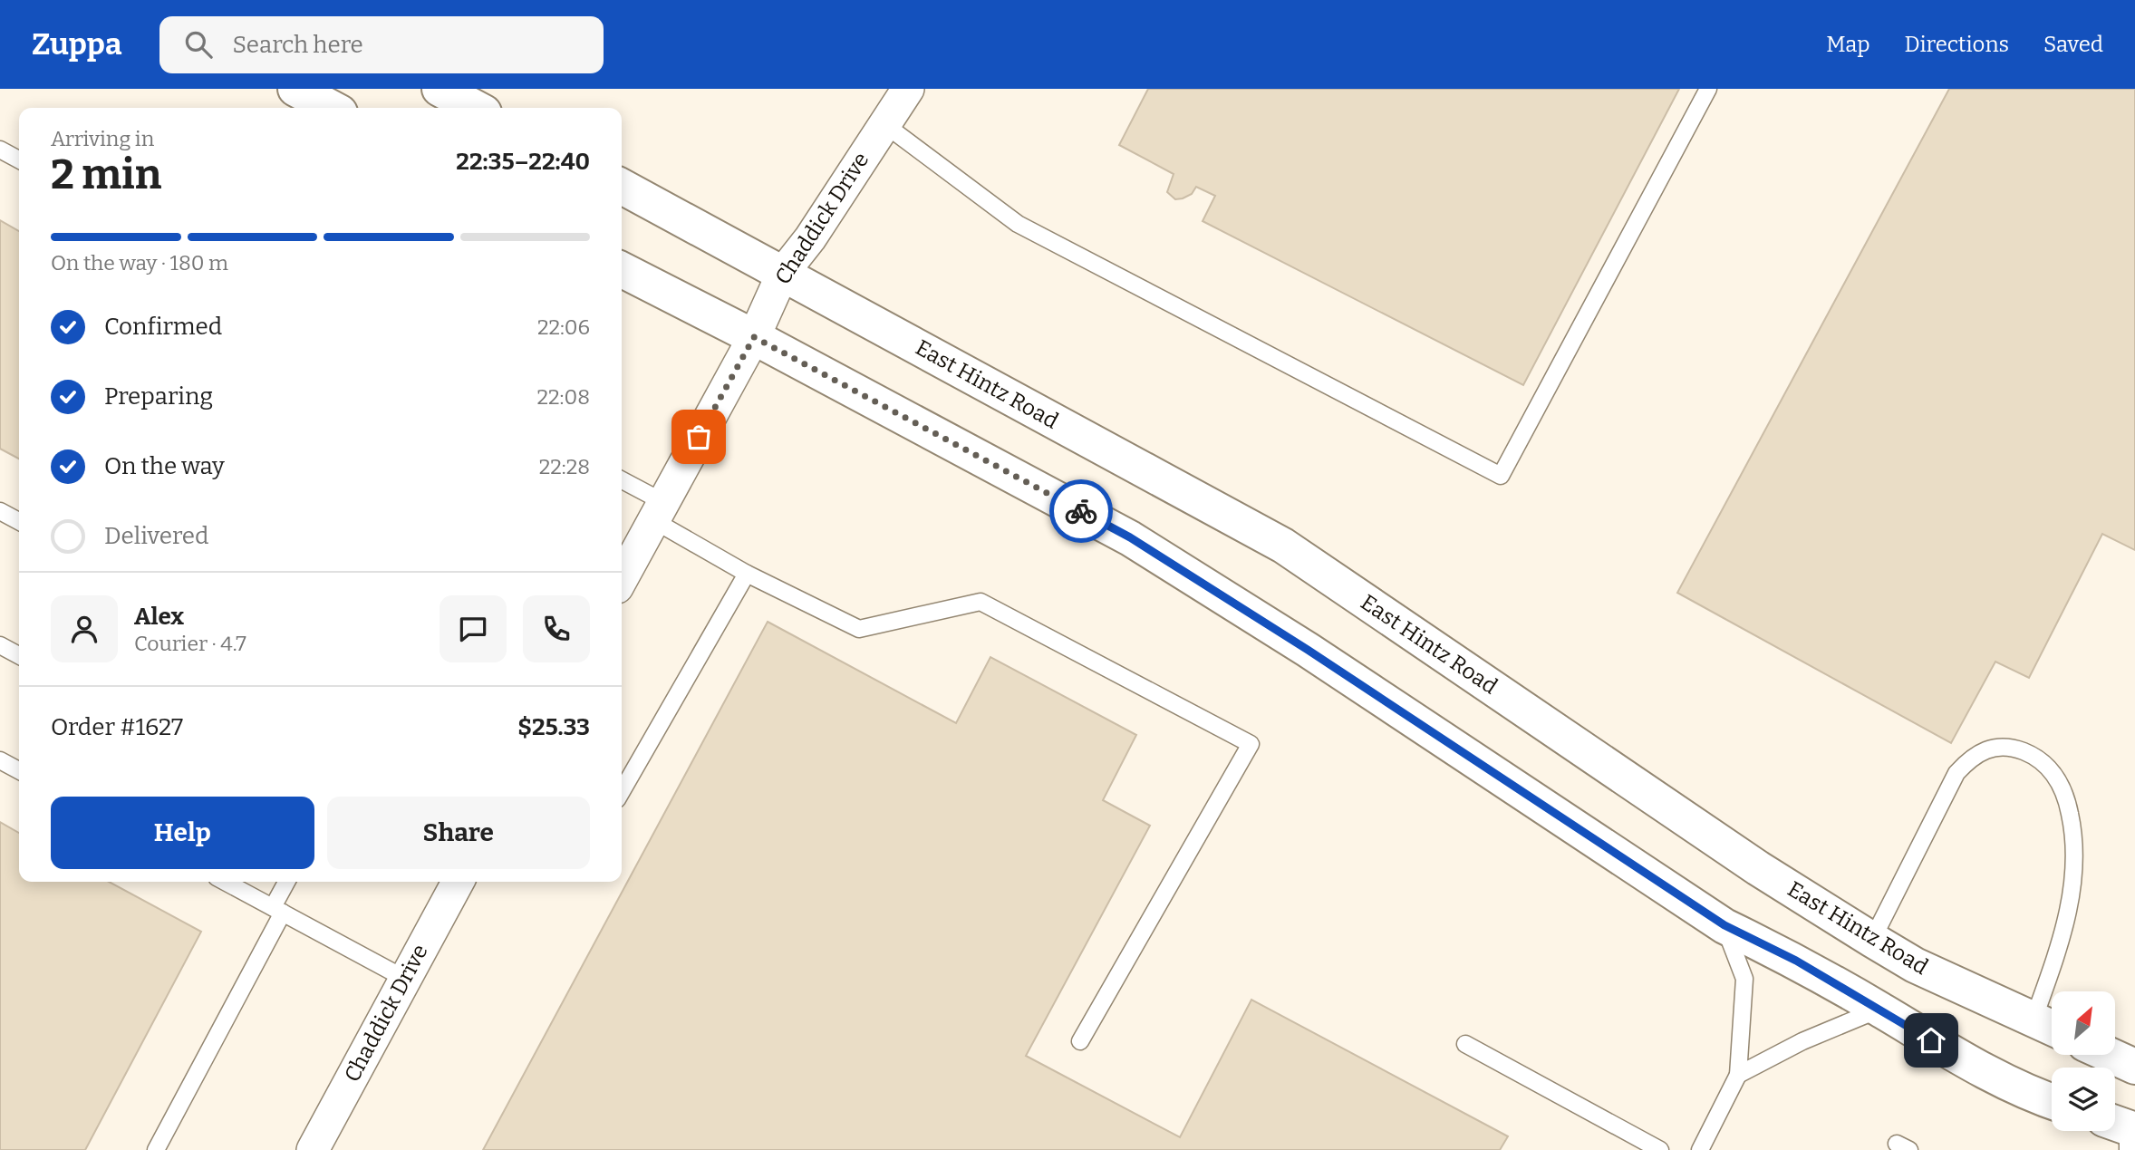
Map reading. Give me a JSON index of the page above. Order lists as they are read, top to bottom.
{
  "streets": {
    "main road": ["East Hintz Road"],
    "street": ["Chaddick Drive"]
  },
  "crossings": [
    ["Chaddick Drive", "East Hintz Road"]
  ],
  "north": "top right",
  "page": {
    "header": "Zuppa",
    "search": "Search here",
    "nav": ["Map", "Directions", "Saved"],
    "heading": ["2 min", "Arriving in", "22:35–22:40"],
    "panel": [
      "Alex",
      "Courier · 4.7",
      "Order #1627",
      "$25.33"
    ],
    "bar": "On the way · 180 m",
    "list": [
      ["Confirmed", "22:06"],
      ["Preparing", "22:08"],
      ["On the way", "22:28"],
      "Delivered"
    ],
    "buttons": ["Help", "Share"]
  }
}
